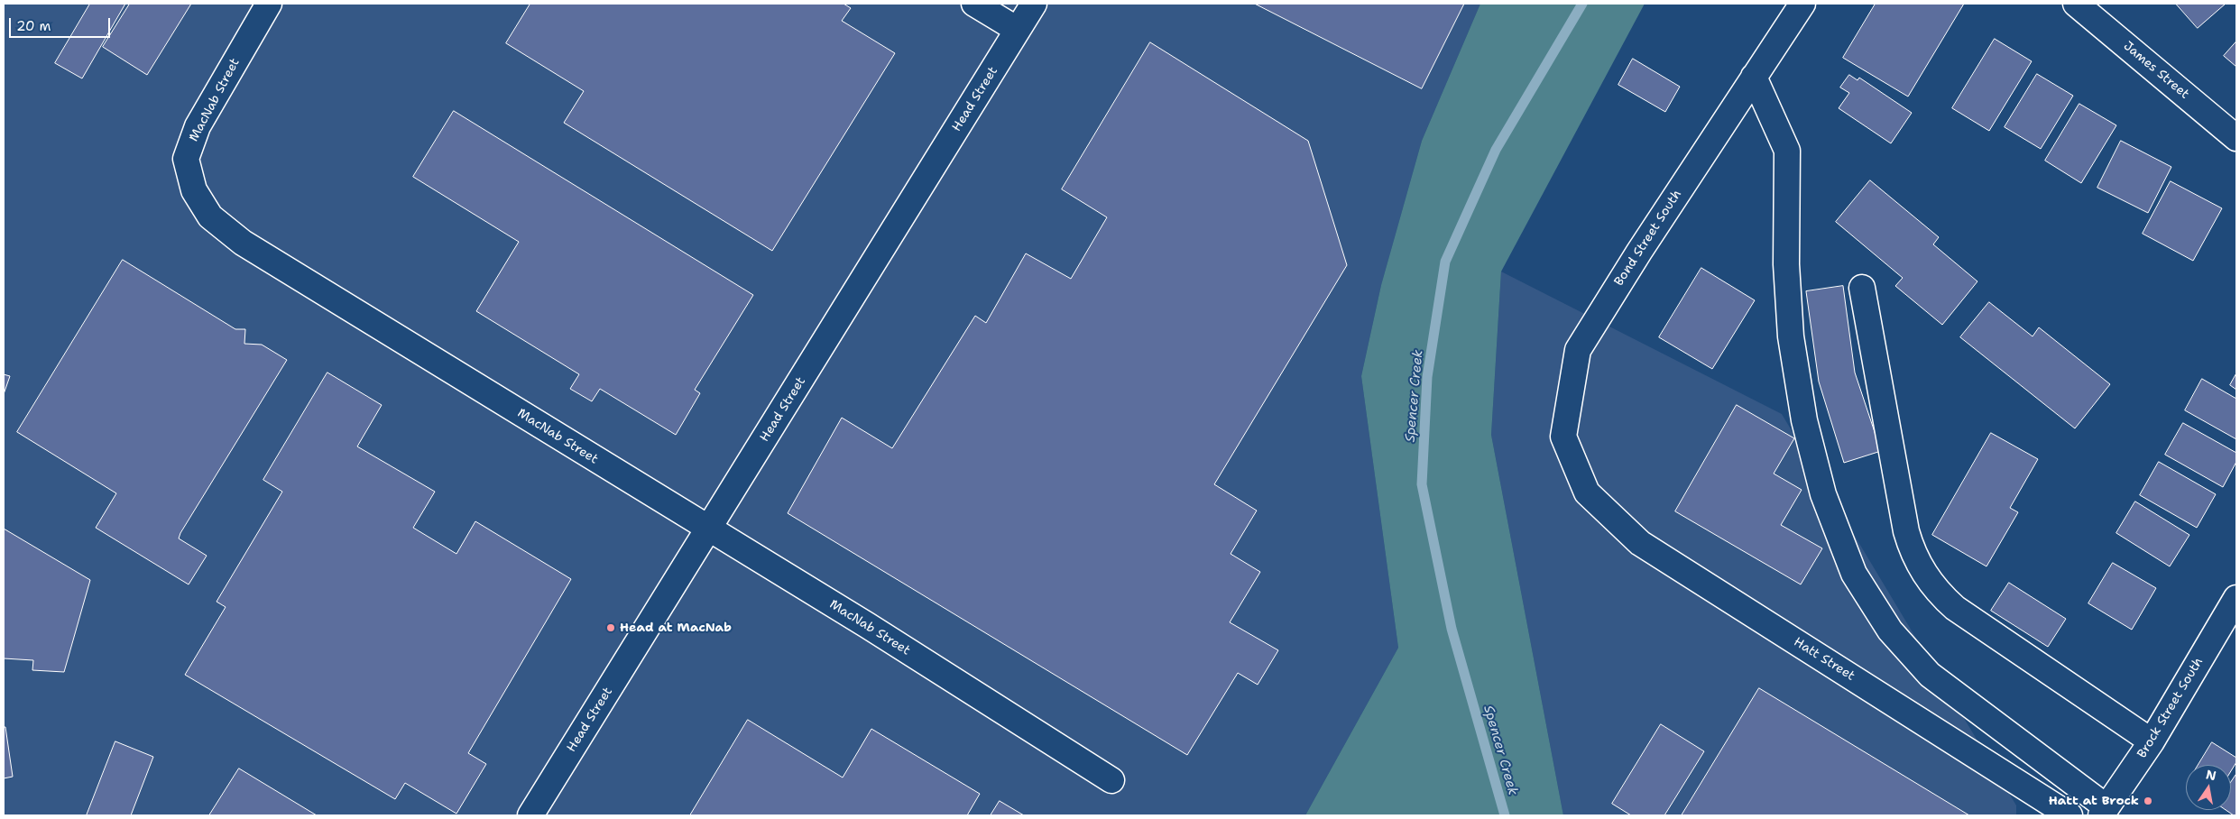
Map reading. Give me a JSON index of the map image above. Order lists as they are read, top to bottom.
{
  "streets": {
    "street": [
      "James Street",
      "Head Street",
      "MacNab Street",
      "Bond Street South",
      "Hatt Street",
      "Brock Street South"
    ]
  },
  "crossings": [
    ["Head Street", "MacNab Street"],
    ["Bond Street South", "Hatt Street"]
  ],
  "water": ["Spencer Creek"],
  "places": ["Head at MacNab", "Hatt at Brock"],
  "scale_bar": "20 m",
  "north": "top"
}
